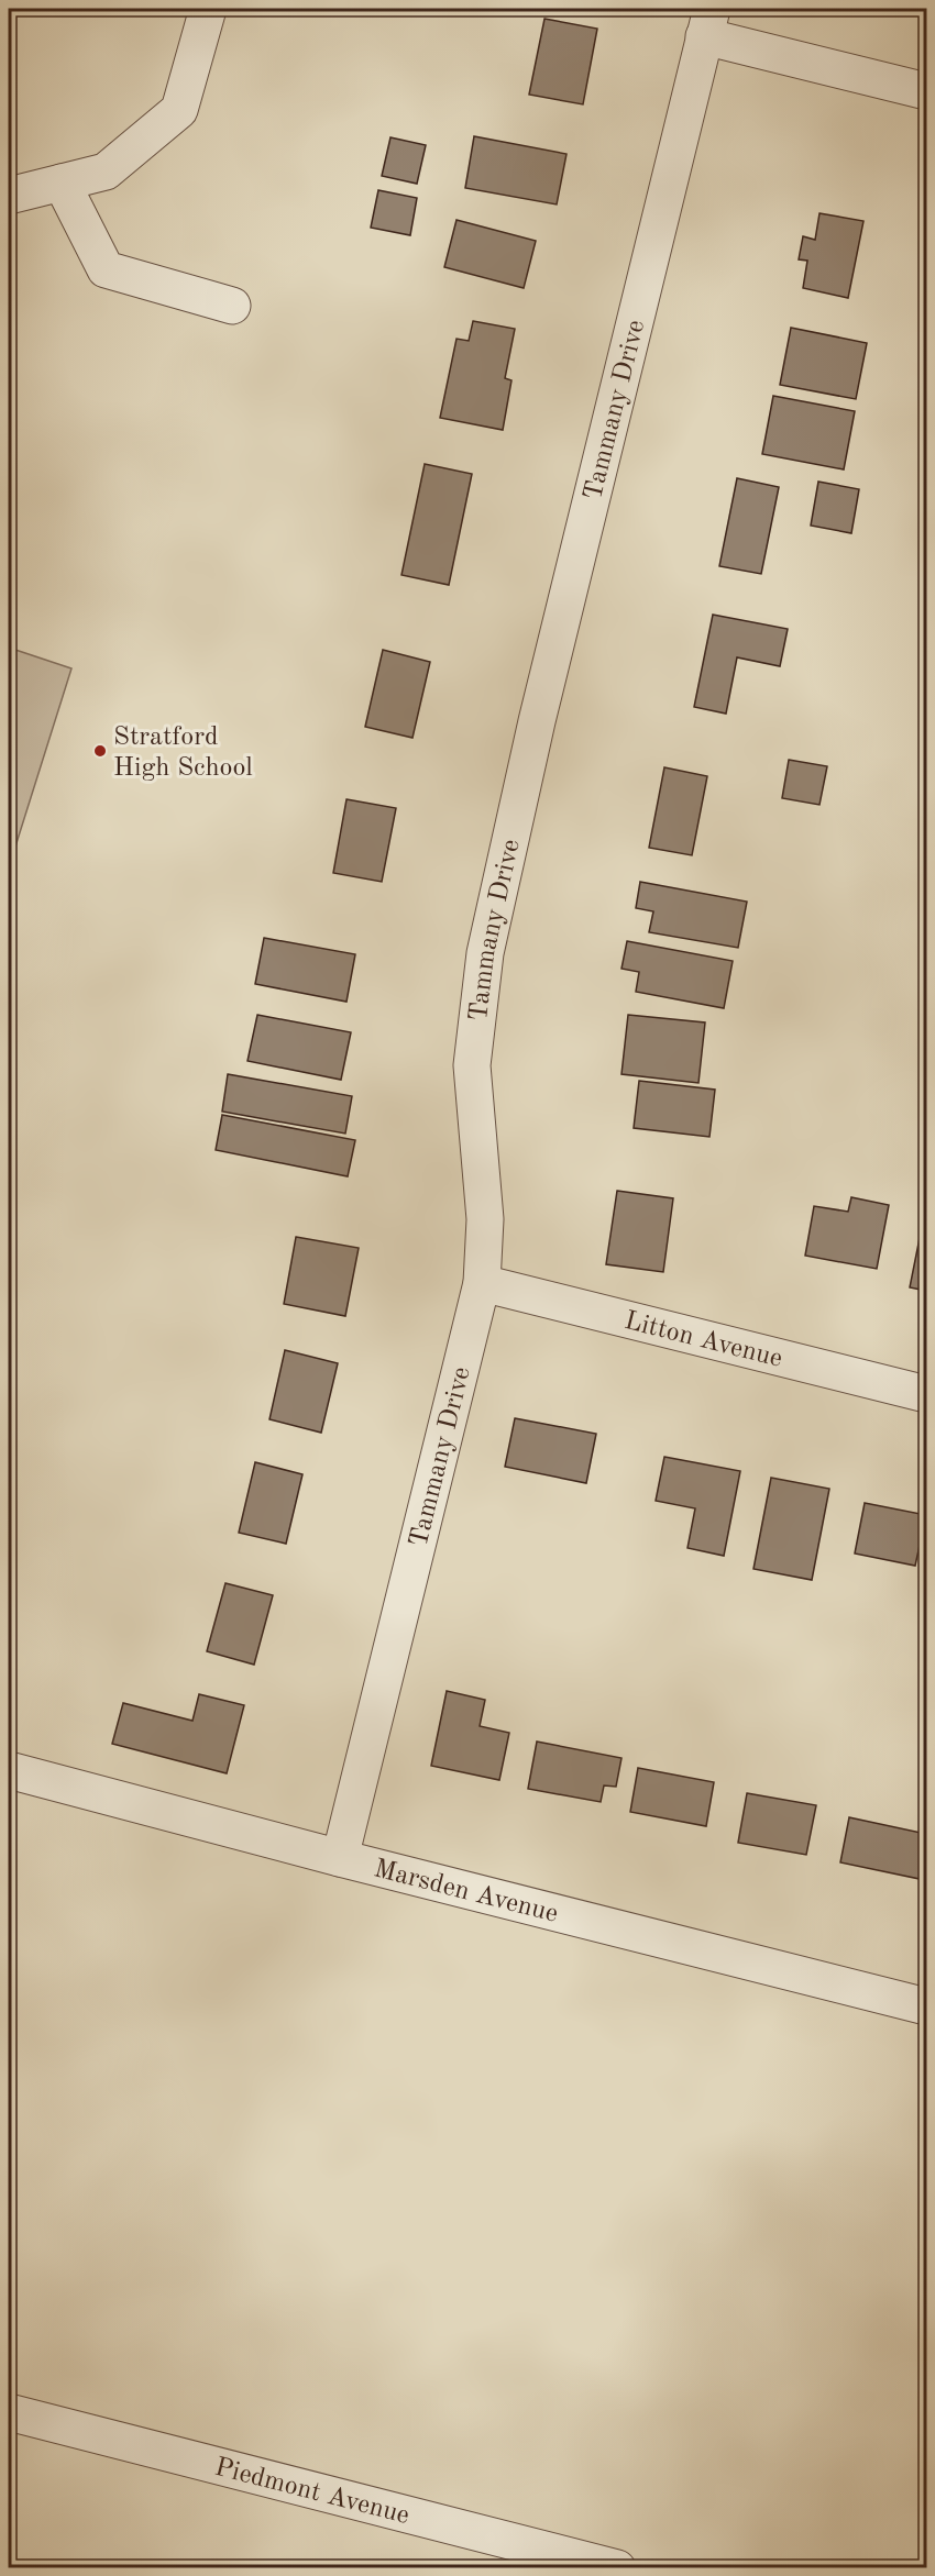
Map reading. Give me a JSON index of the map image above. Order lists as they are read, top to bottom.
{
  "streets": {
    "street": [
      "Tammany Drive",
      "Litton Avenue",
      "Marsden Avenue",
      "Piedmont Avenue"
    ]
  },
  "crossings": [
    ["Tammany Drive", "Litton Avenue"],
    ["Tammany Drive", "Marsden Avenue"]
  ],
  "places": ["Stratford High School"]
}
